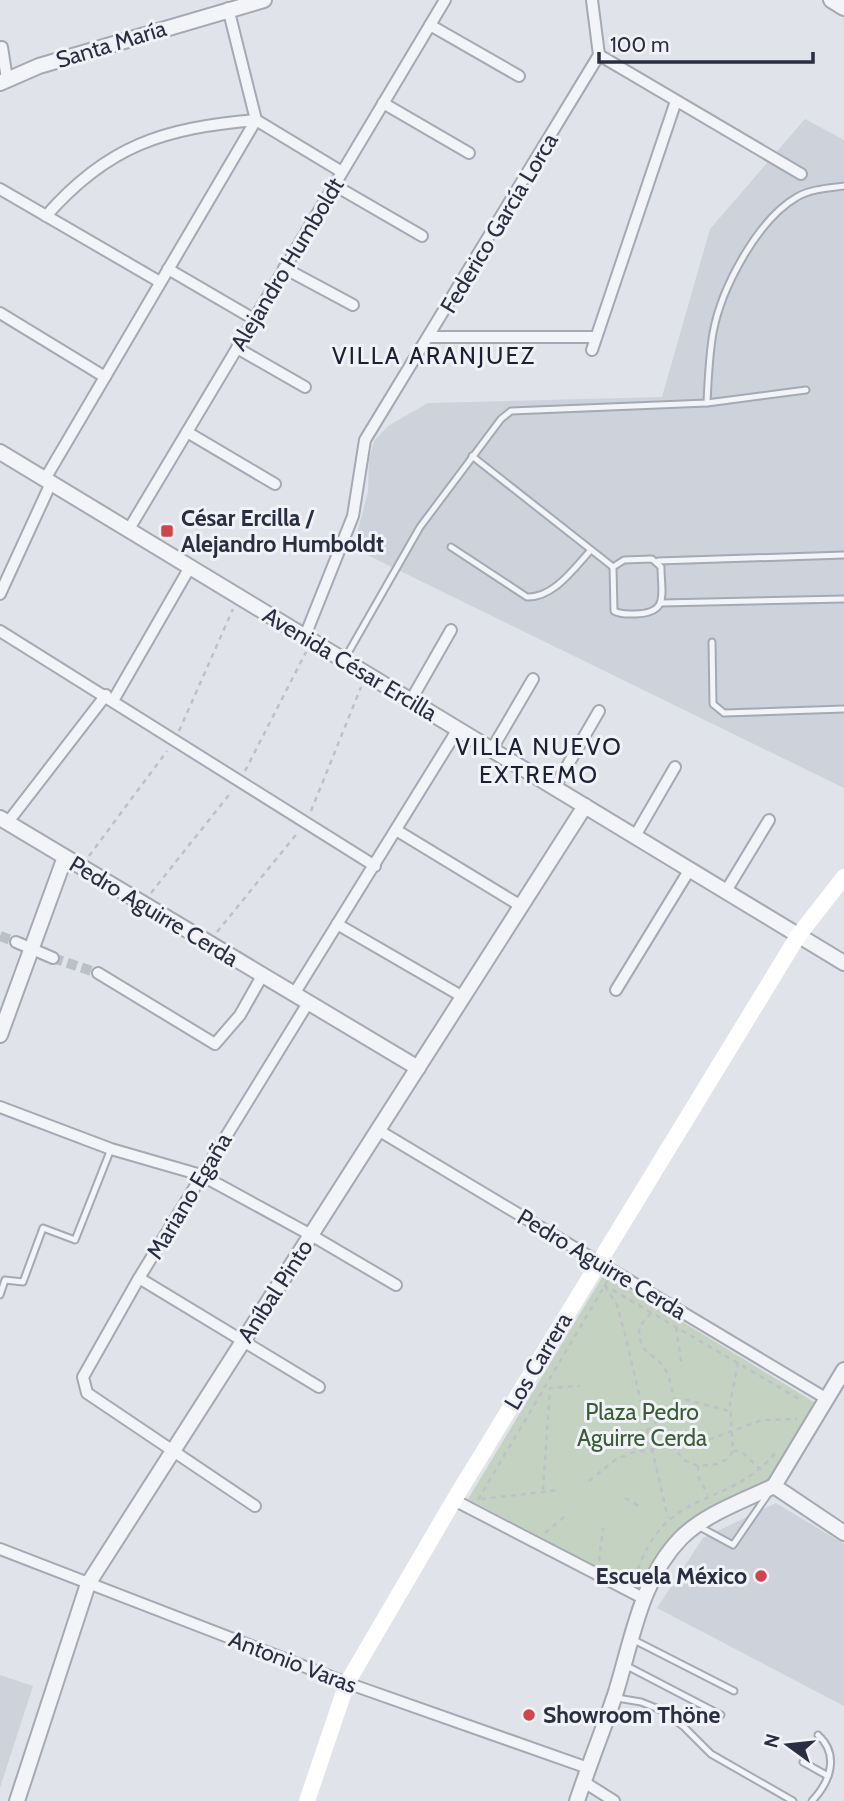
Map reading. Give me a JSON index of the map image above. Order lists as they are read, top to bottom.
{
  "streets": {
    "main road": ["Los Carrera"],
    "street": [
      "Santa María",
      "Federico García Lorca",
      "Alejandro Humboldt",
      "Avenida César Ercilla",
      "Pedro Aguirre Cerda",
      "Mariano Egaña",
      "Aníbal Pinto",
      "Antonio Varas"
    ]
  },
  "crossings": [
    ["Federico García Lorca", "Avenida César Ercilla"],
    ["Alejandro Humboldt", "Avenida César Ercilla"],
    ["Avenida César Ercilla", "Aníbal Pinto"],
    ["Avenida César Ercilla", "Los Carrera"],
    ["Pedro Aguirre Cerda", "Mariano Egaña"],
    ["Pedro Aguirre Cerda", "Aníbal Pinto"],
    ["Pedro Aguirre Cerda", "Los Carrera"],
    ["Mariano Egaña", "Aníbal Pinto"],
    ["Aníbal Pinto", "Antonio Varas"],
    ["Los Carrera", "Antonio Varas"]
  ],
  "districts": ["VILLA ARANJUEZ", "VILLA NUEVO EXTREMO"],
  "parks": ["Plaza Pedro Aguirre Cerda"],
  "places": {
    "transit": ["César Ercilla / Alejandro Humboldt"],
    "other": ["Escuela México", "Showroom Thöne"]
  },
  "scale_bar": "100 m",
  "north": "left"
}
